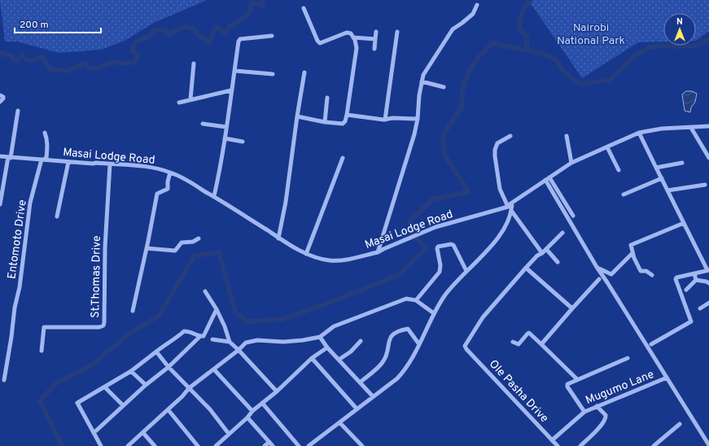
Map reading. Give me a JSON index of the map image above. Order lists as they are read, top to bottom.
{
  "streets": {
    "street": [
      "Masai Lodge Road",
      "Entomoto Drive",
      "St.Thomas Drive",
      "Mugumo Lane",
      "Ole Pasha Drive"
    ]
  },
  "crossings": [
    ["Masai Lodge Road", "Entomoto Drive"],
    ["Masai Lodge Road", "St.Thomas Drive"],
    ["Mugumo Lane", "Ole Pasha Drive"]
  ],
  "parks": ["Nairobi National Park"],
  "scale_bar": "200 m",
  "north": "top"
}
